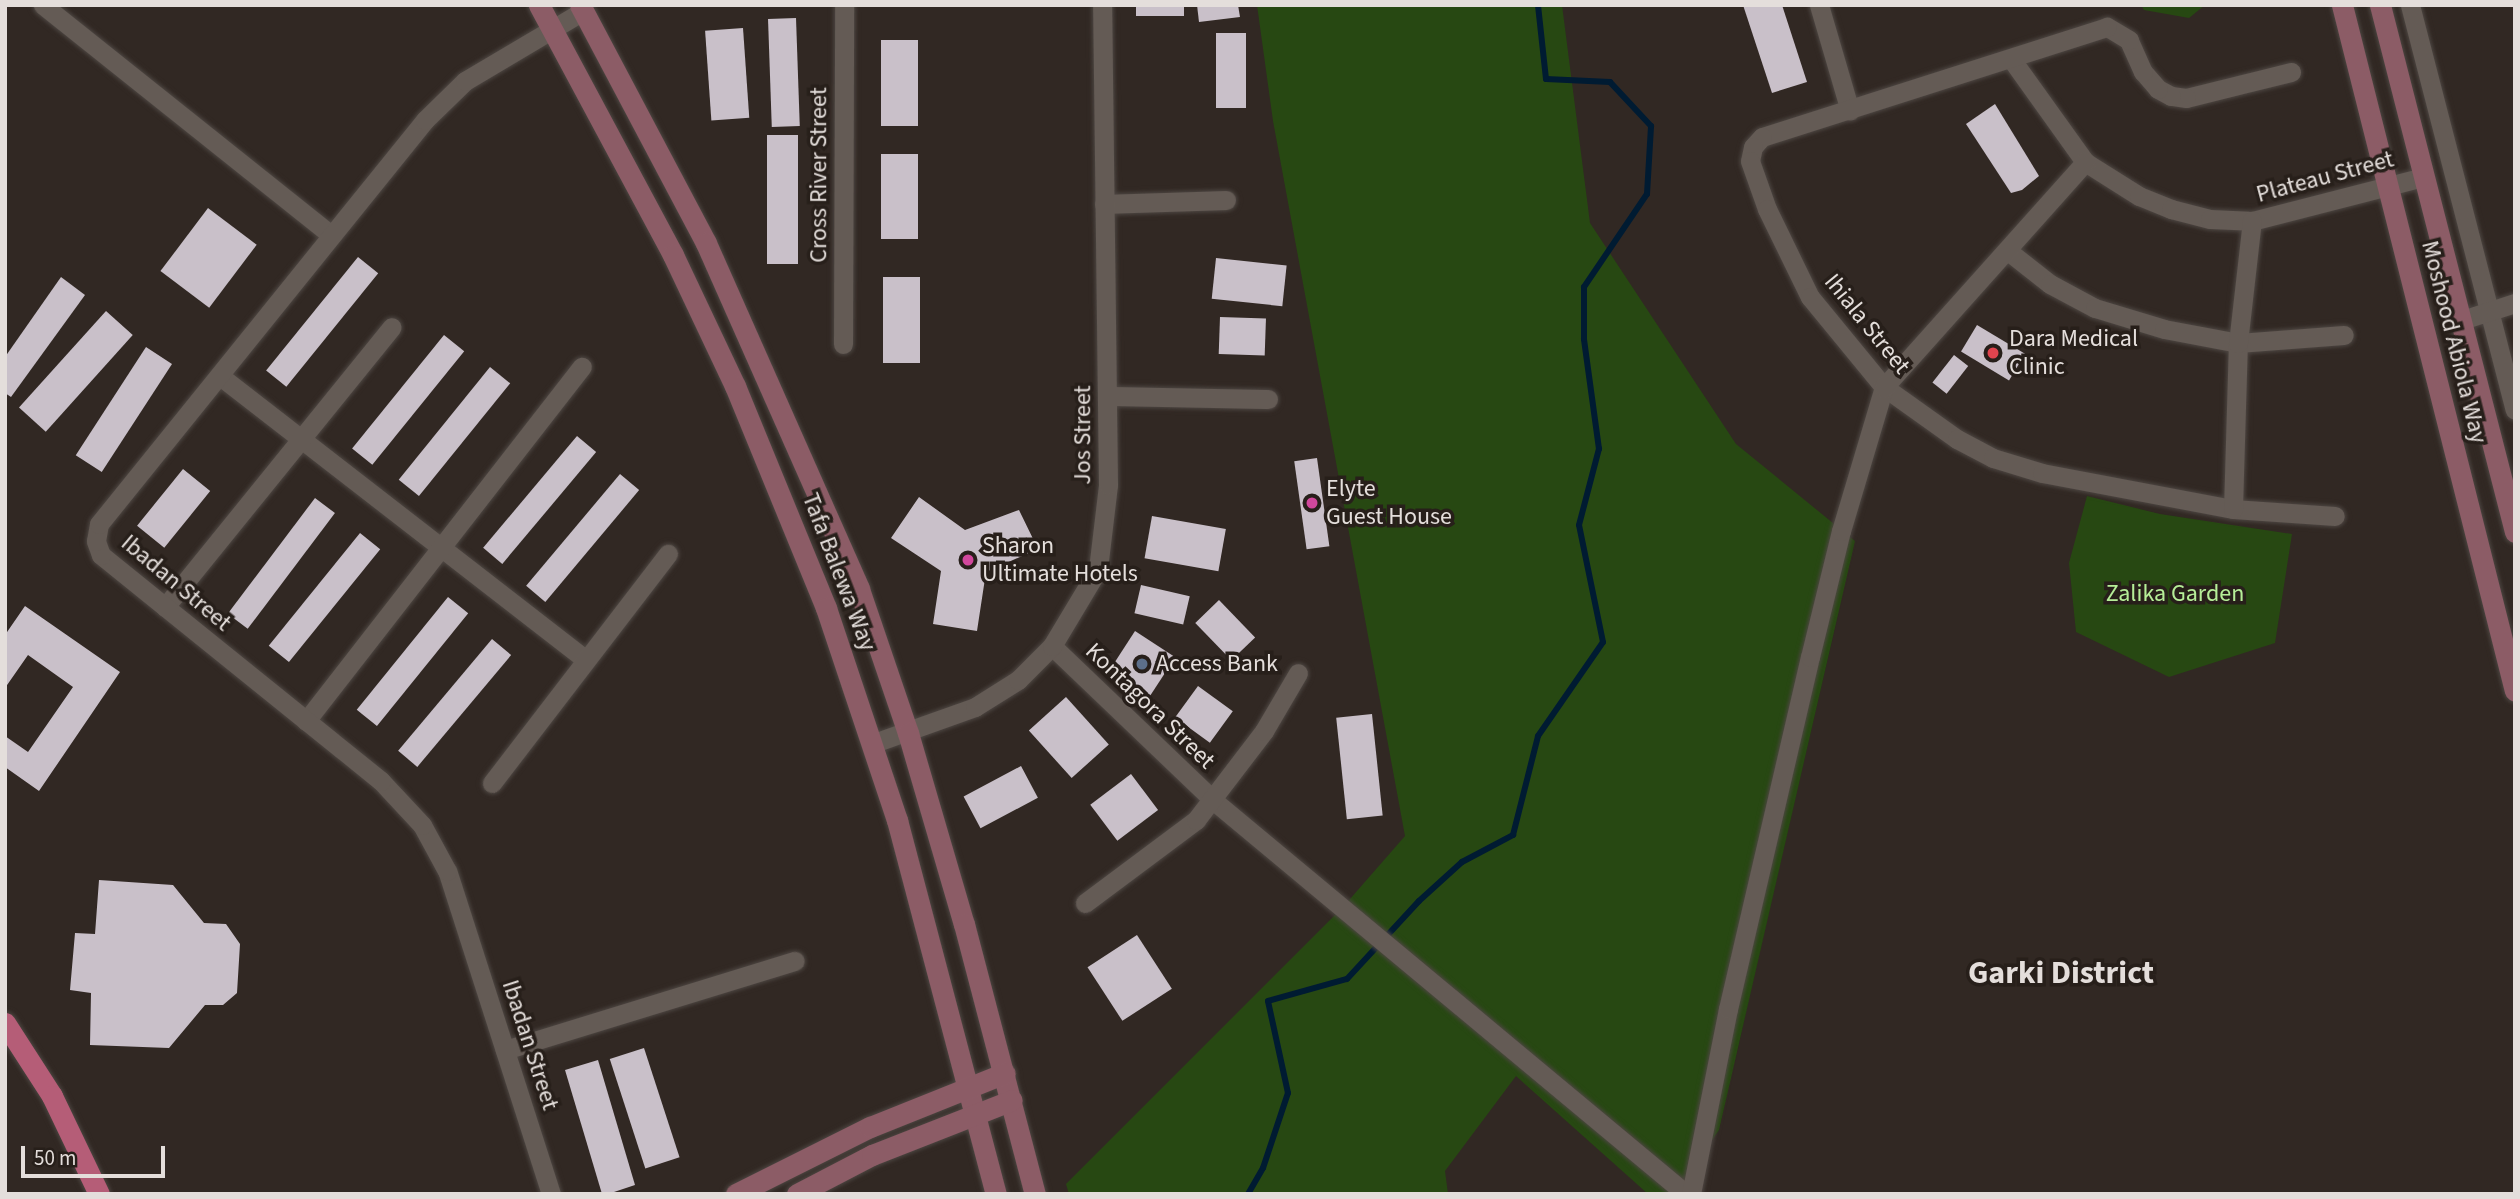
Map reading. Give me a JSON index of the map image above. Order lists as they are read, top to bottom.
{
  "streets": {
    "main road": ["Moshood Abiola Way", "Tafa Balewa Way"],
    "street": [
      "Cross River Street",
      "Plateau Street",
      "Ihiala Street",
      "Jos Street",
      "Ibadan Street",
      "Kontagora Street"
    ]
  },
  "crossings": [
    ["Plateau Street", "Ihiala Street"],
    ["Plateau Street", "Moshood Abiola Way"],
    ["Jos Street", "Tafa Balewa Way"],
    ["Jos Street", "Kontagora Street"],
    ["Tafa Balewa Way", "Ibadan Street"]
  ],
  "districts": ["Garki District"],
  "parks": ["Zalika Garden"],
  "places": [
    "Dara Medical Clinic",
    "Elyte Guest House",
    "Sharon Ultimate Hotels",
    "Access Bank"
  ],
  "scale_bar": "50 m"
}
